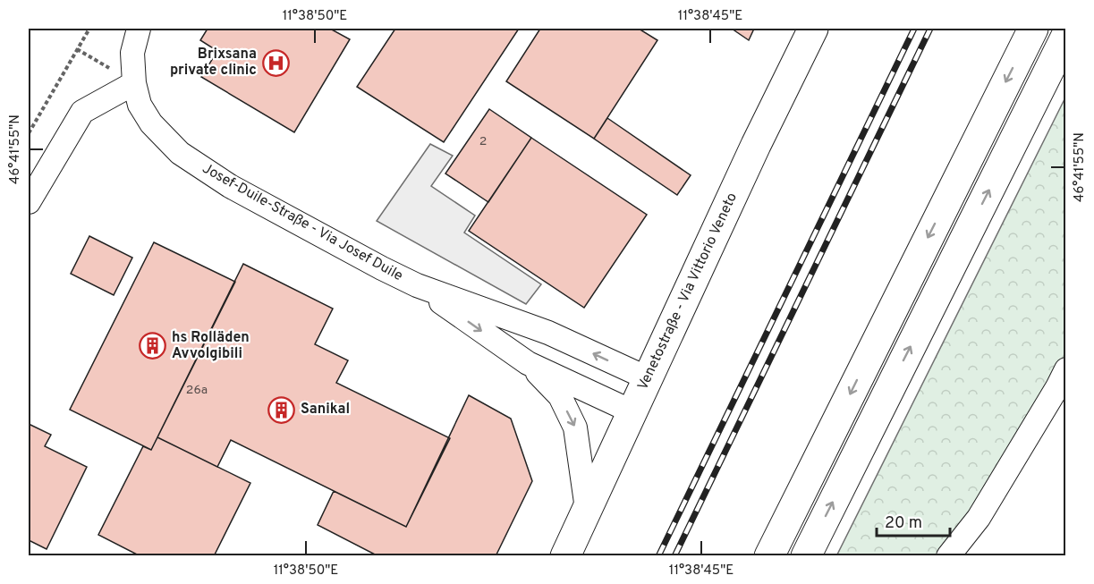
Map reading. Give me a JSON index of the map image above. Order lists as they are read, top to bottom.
{
  "streets": {
    "main road": ["Venetostraße - Via Vittorio Veneto"],
    "street": ["Josef-Duile-Straße - Via Josef Duile"]
  },
  "crossings": [
    ["Josef-Duile-Straße - Via Josef Duile", "Venetostraße - Via Vittorio Veneto"]
  ],
  "places": {
    "hospital": ["Brixsana private clinic"],
    "building": ["hs Rolläden Avvolgibili", "Sanikal"]
  },
  "house_numbers": ["2", "26a"],
  "scale_bar": "20 m",
  "coordinates": ["11°38'50\"E", "11°38'45\"E", "46°41'55\"N"]
}
